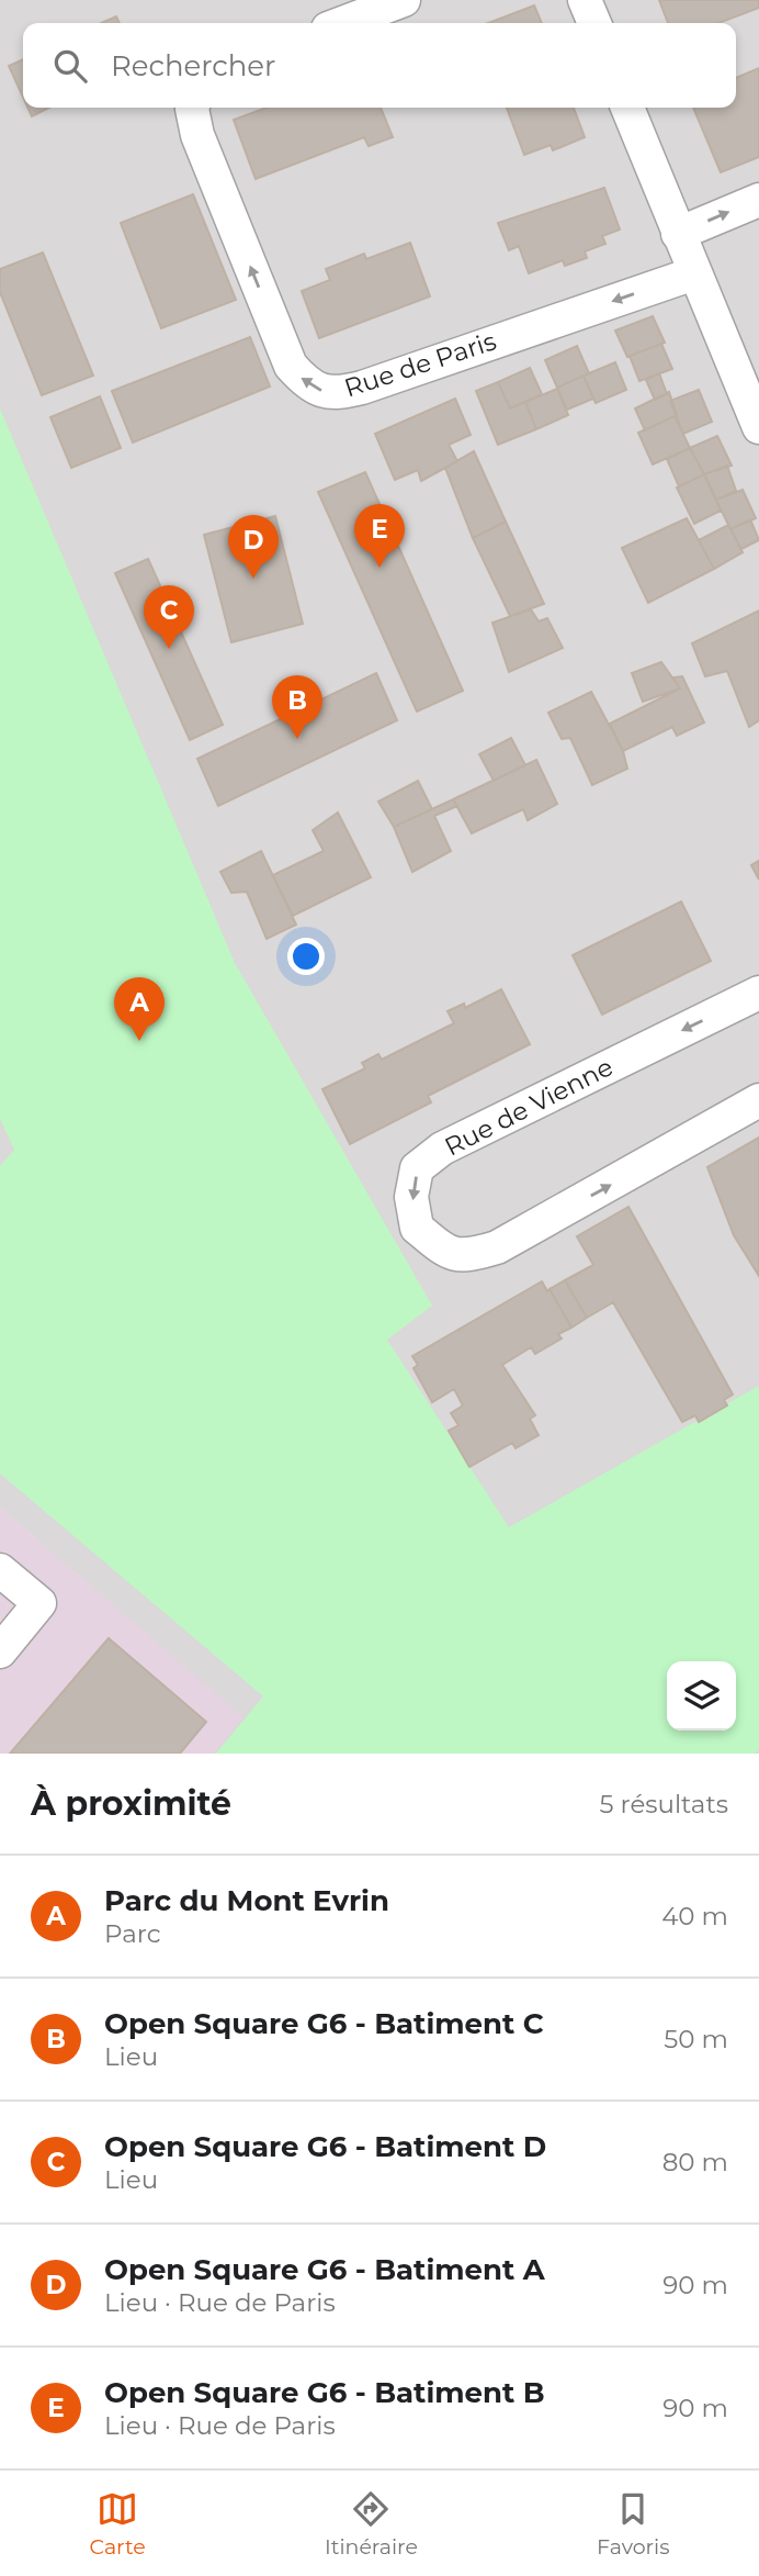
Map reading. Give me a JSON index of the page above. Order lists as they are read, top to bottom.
{
  "streets": {
    "street": ["Rue de Paris", "Rue de Vienne"]
  },
  "page": {
    "search": "Rechercher",
    "pins": [
      "E",
      "D",
      "C",
      "B",
      "A"
    ],
    "heading": ["À proximité", "5 résultats"],
    "list": [
      {
        "mark": "A",
        "name": "Parc du Mont Evrin",
        "note": "Parc",
        "value": "40 m"
      },
      {
        "mark": "B",
        "name": "Open Square G6 - Batiment C",
        "note": "Lieu",
        "value": "50 m"
      },
      {
        "mark": "C",
        "name": "Open Square G6 - Batiment D",
        "note": "Lieu",
        "value": "80 m"
      },
      {
        "mark": "D",
        "name": "Open Square G6 - Batiment A",
        "note": "Lieu · Rue de Paris",
        "value": "90 m"
      },
      {
        "mark": "E",
        "name": "Open Square G6 - Batiment B",
        "note": "Lieu · Rue de Paris",
        "value": "90 m"
      }
    ],
    "nav": ["Carte", "Itinéraire", "Favoris"]
  }
}
